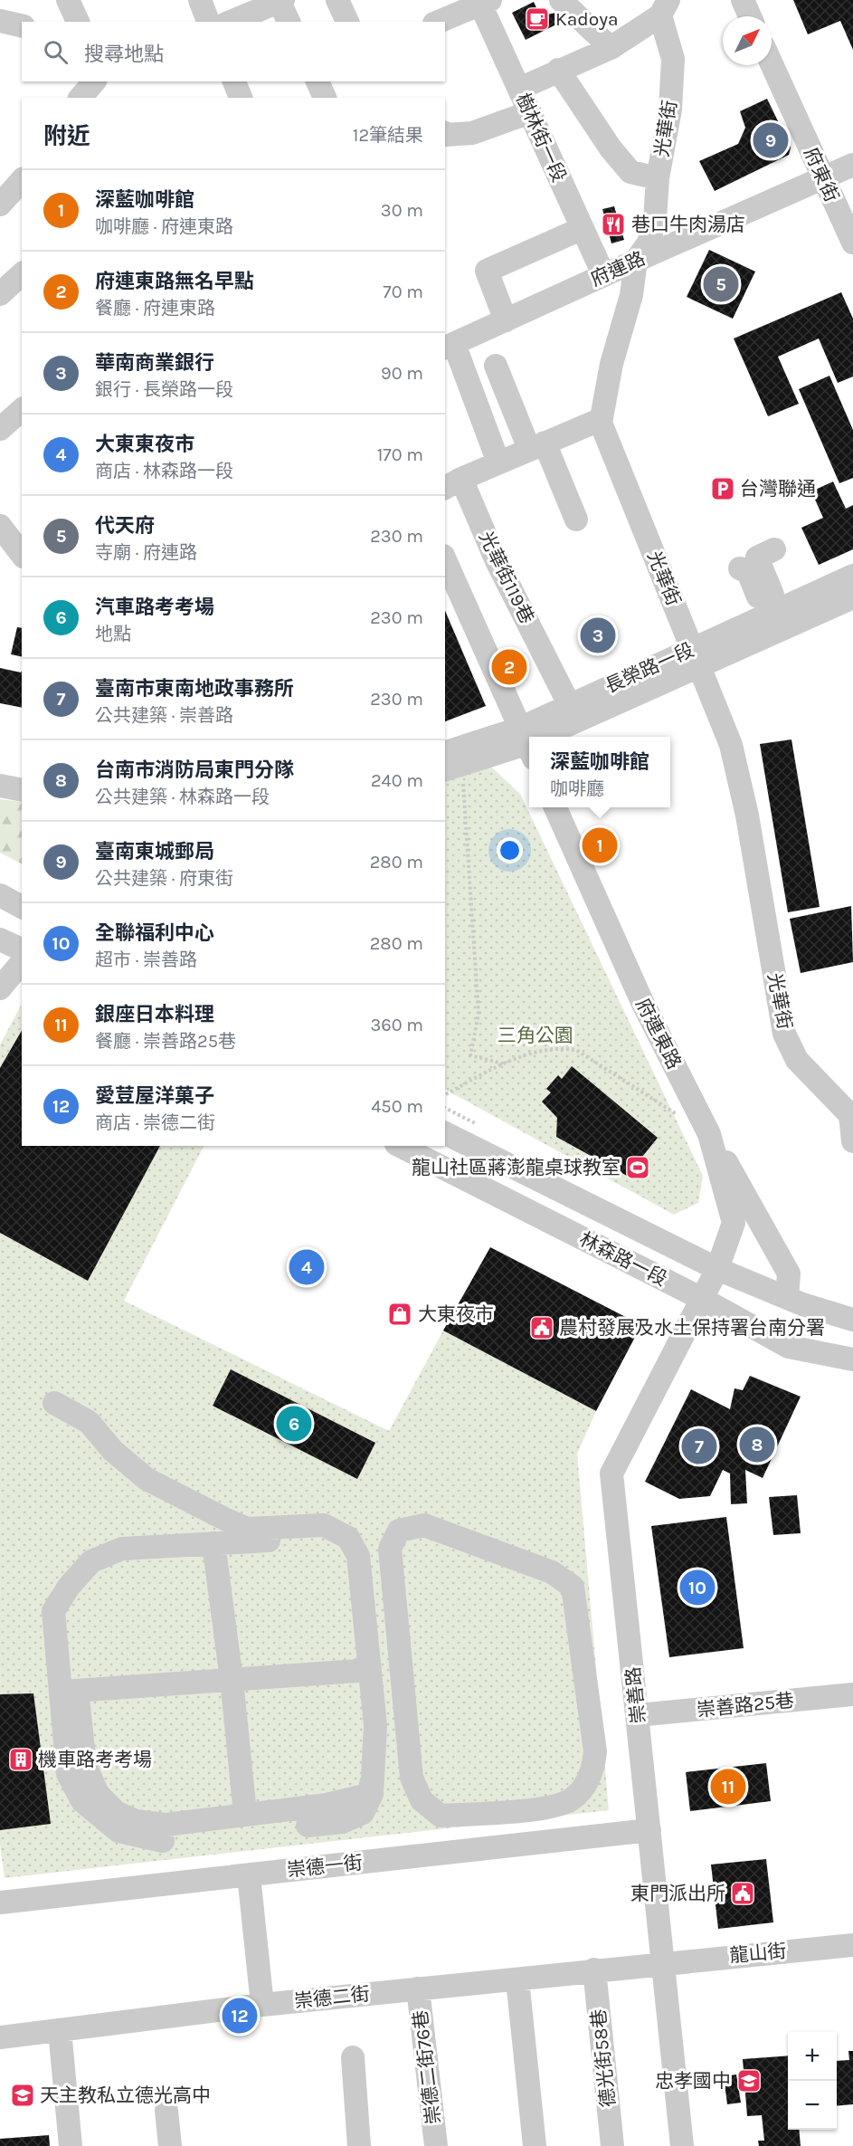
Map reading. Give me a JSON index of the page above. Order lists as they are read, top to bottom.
{
  "streets": {
    "street": [
      "光華街",
      "樹林街一段",
      "府東街",
      "府連路",
      "光華街119巷",
      "長榮路一段",
      "府連東路",
      "林森路一段",
      "崇善路",
      "崇善路25巷",
      "崇德一街",
      "龍山街",
      "崇德二街",
      "德光街58巷",
      "崇德二街76巷"
    ]
  },
  "crossings": [
    ["光華街", "府連路"],
    ["光華街", "光華街119巷"],
    ["光華街", "長榮路一段"],
    ["樹林街一段", "府連路"],
    ["府東街", "府連路"],
    ["光華街119巷", "長榮路一段"],
    ["府連東路", "林森路一段"],
    ["府連東路", "崇善路"],
    ["林森路一段", "崇善路"],
    ["崇善路", "崇善路25巷"],
    ["崇善路", "崇德一街"],
    ["崇善路", "龍山街"],
    ["崇善路", "崇德二街"],
    ["龍山街", "崇德二街"],
    ["崇德二街", "德光街58巷"],
    ["崇德二街", "崇德二街76巷"]
  ],
  "parks": ["三角公園"],
  "places": {
    "cafe": ["Kadoya"],
    "restaurant": ["巷口牛肉湯店"],
    "parking": ["台灣聯通"],
    "sports": ["龍山社區蔣澎龍桌球教室"],
    "shop": ["大東夜市"],
    "public building": ["農村發展及水土保持署台南分署", "東門派出所"],
    "building": ["機車路考考場"],
    "school or university": ["忠孝國中", "天主教私立德光高中"]
  },
  "north": "top right",
  "page": {
    "search": "搜尋地點",
    "heading": ["附近", "12筆結果"],
    "pins": [
      "9",
      "5",
      "3",
      "2",
      "1",
      "4",
      "6",
      "8",
      "7",
      "10",
      "11",
      "12"
    ],
    "list": [
      {
        "mark": "1",
        "name": "深藍咖啡館",
        "note": "咖啡廳 · 府連東路",
        "value": "30 m"
      },
      {
        "mark": "2",
        "name": "府連東路無名早點",
        "note": "餐廳 · 府連東路",
        "value": "70 m"
      },
      {
        "mark": "3",
        "name": "華南商業銀行",
        "note": "銀行 · 長榮路一段",
        "value": "90 m"
      },
      {
        "mark": "4",
        "name": "大東東夜市",
        "note": "商店 · 林森路一段",
        "value": "170 m"
      },
      {
        "mark": "5",
        "name": "代天府",
        "note": "寺廟 · 府連路",
        "value": "230 m"
      },
      {
        "mark": "6",
        "name": "汽車路考考場",
        "note": "地點",
        "value": "230 m"
      },
      {
        "mark": "7",
        "name": "臺南市東南地政事務所",
        "note": "公共建築 · 崇善路",
        "value": "230 m"
      },
      {
        "mark": "8",
        "name": "台南市消防局東門分隊",
        "note": "公共建築 · 林森路一段",
        "value": "240 m"
      },
      {
        "mark": "9",
        "name": "臺南東城郵局",
        "note": "公共建築 · 府東街",
        "value": "280 m"
      },
      {
        "mark": "10",
        "name": "全聯福利中心",
        "note": "超市 · 崇善路",
        "value": "280 m"
      },
      {
        "mark": "11",
        "name": "銀座日本料理",
        "note": "餐廳 · 崇善路25巷",
        "value": "360 m"
      },
      {
        "mark": "12",
        "name": "愛荳屋洋菓子",
        "note": "商店 · 崇德二街",
        "value": "450 m"
      }
    ],
    "popup": ["深藍咖啡館", "咖啡廳"],
    "map_buttons": ["+", "−"]
  }
}
